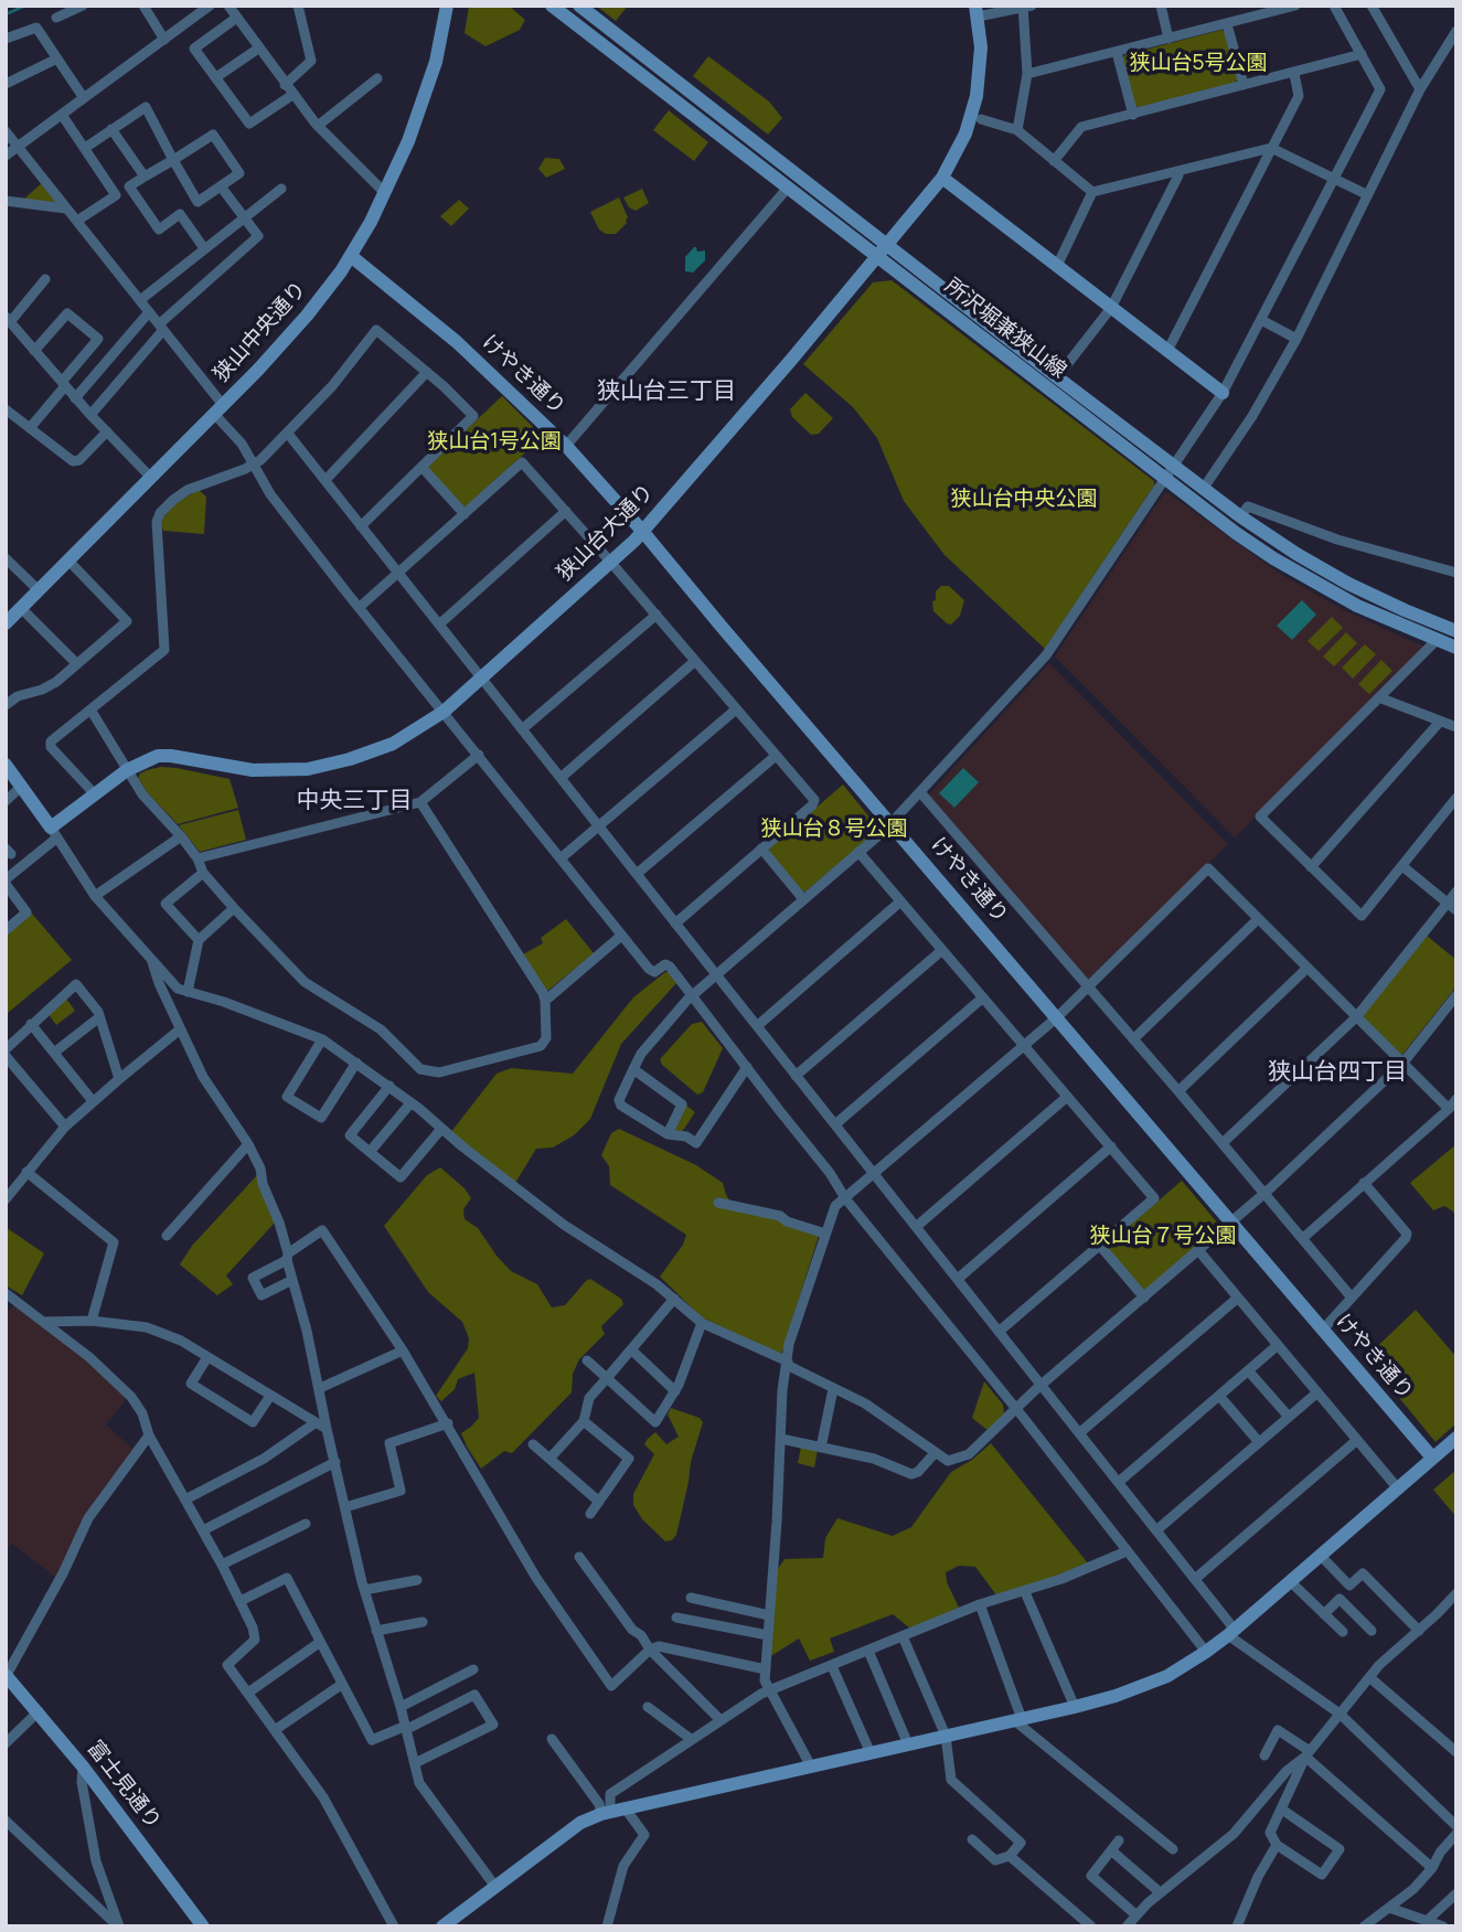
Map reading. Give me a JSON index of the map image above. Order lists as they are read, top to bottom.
{
  "streets": {
    "street": [
      "所沢堀兼狭山線",
      "狭山中央通り",
      "けやき通り",
      "狭山台大通り",
      "富士見通り"
    ]
  },
  "crossings": [
    ["所沢堀兼狭山線", "狭山台大通り"],
    ["狭山中央通り", "けやき通り"],
    ["けやき通り", "狭山台大通り"]
  ],
  "districts": ["狭山台三丁目", "中央三丁目", "狭山台四丁目"],
  "parks": [
    "狭山台5号公園",
    "狭山台1号公園",
    "狭山台中央公園",
    "狭山台８号公園",
    "狭山台７号公園"
  ]
}
